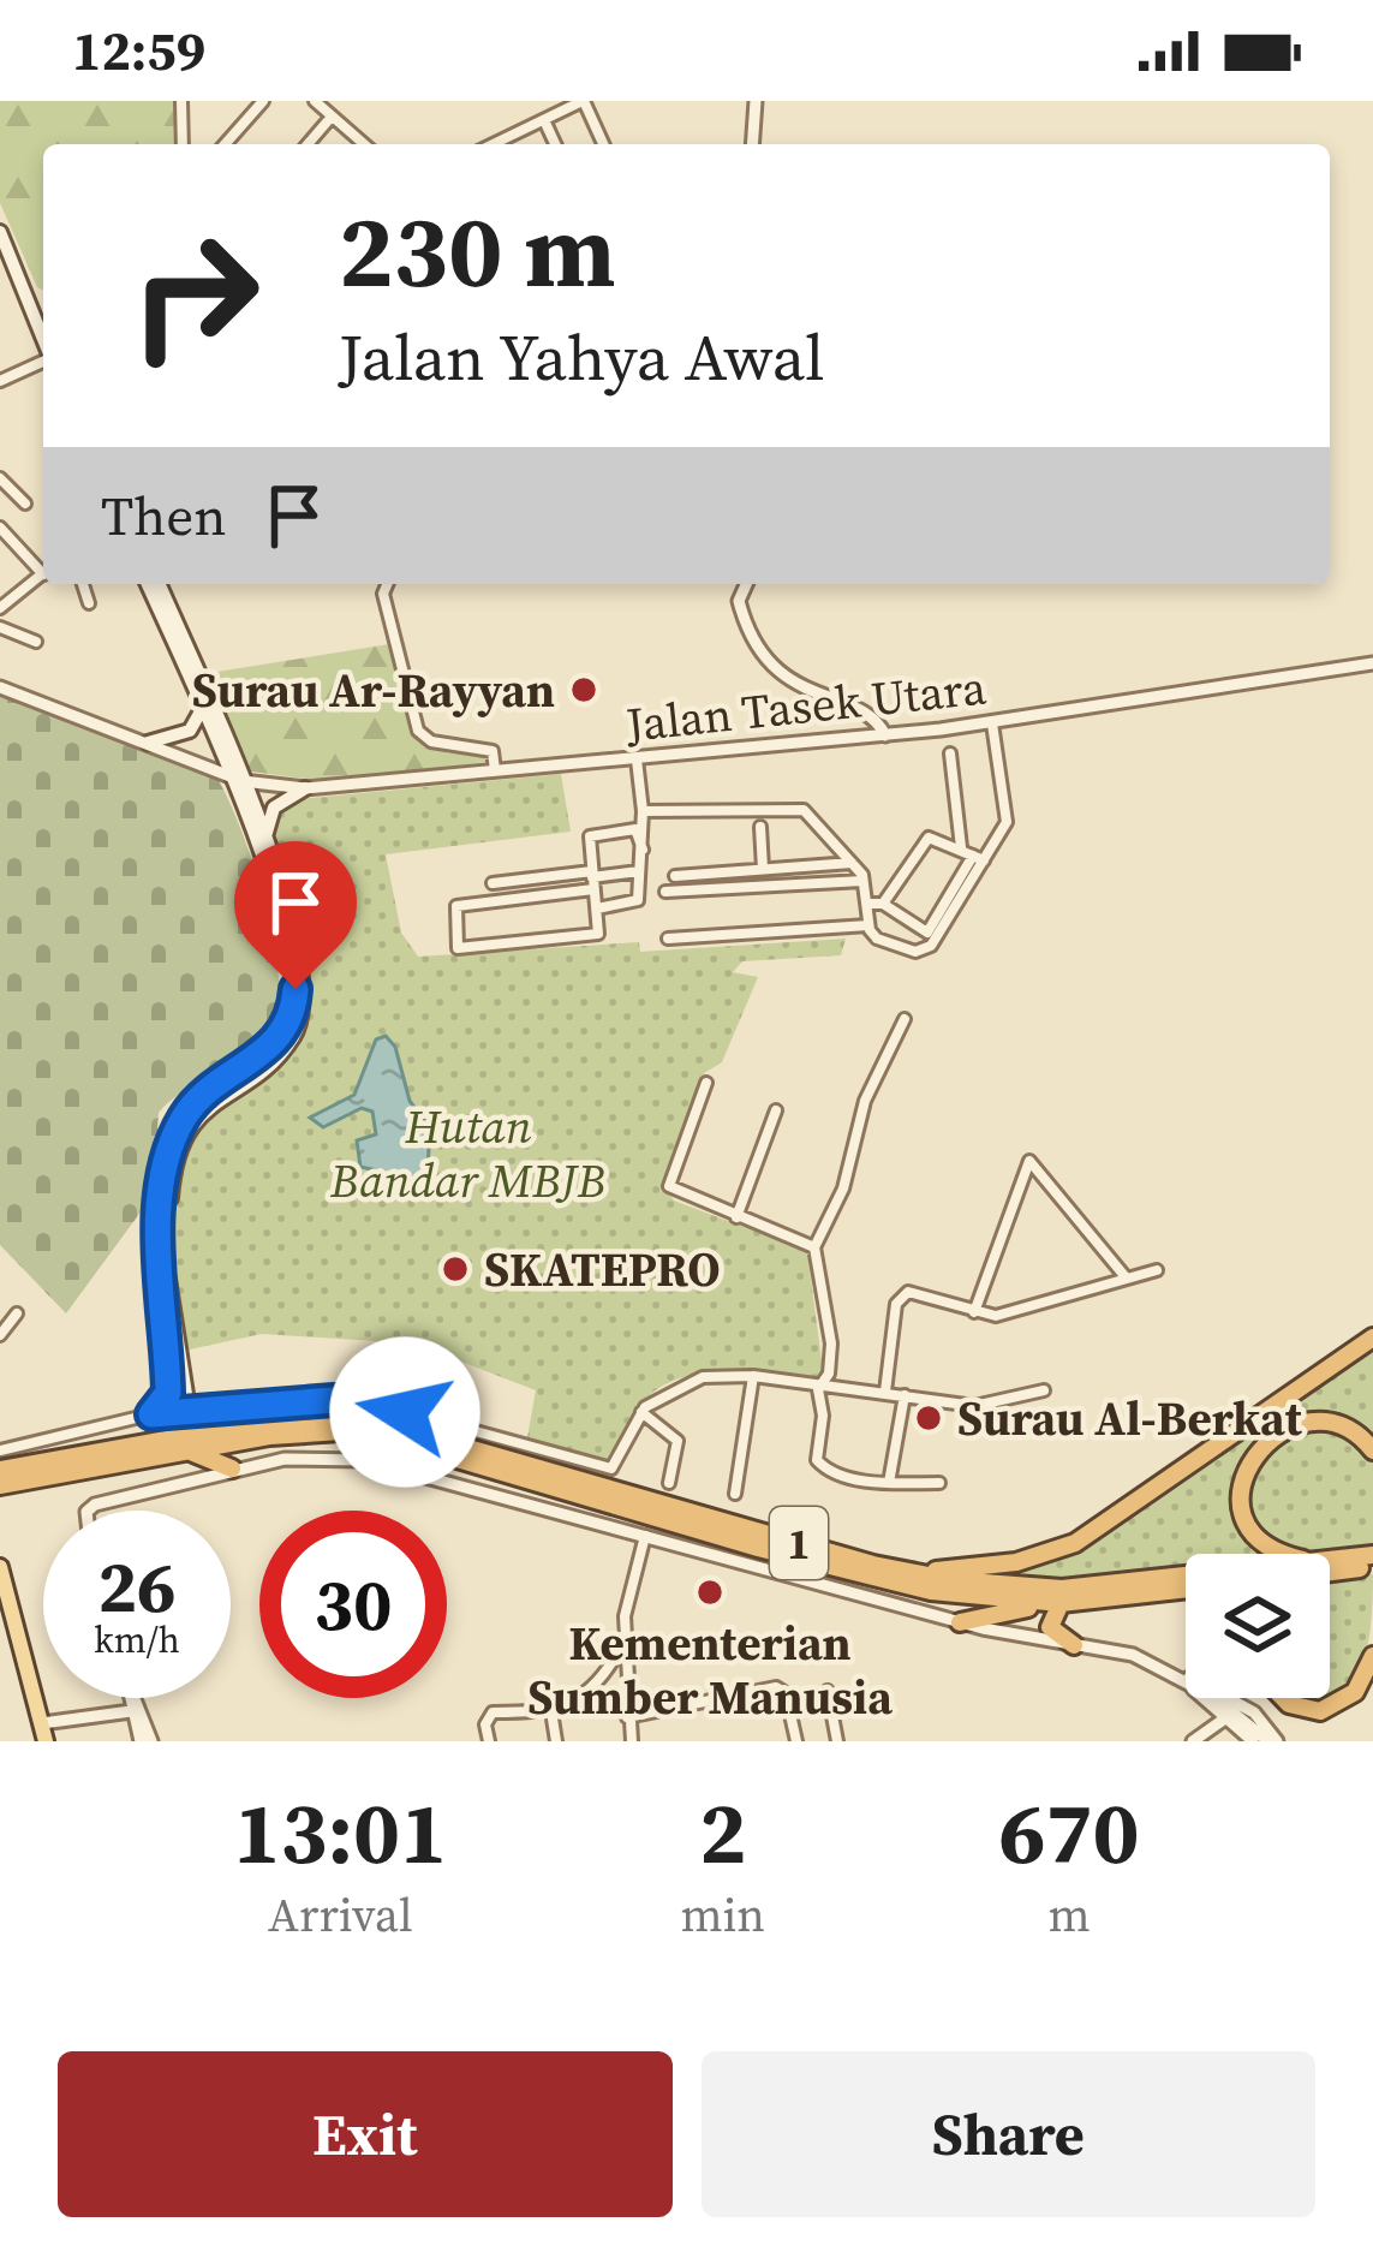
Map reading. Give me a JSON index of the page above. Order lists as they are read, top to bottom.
{
  "streets": {
    "highway": ["1"],
    "street": ["Jalan Tasek Utara"]
  },
  "parks": ["Hutan Bandar MBJB"],
  "places": [
    "Surau Ar-Rayyan",
    "SKATEPRO",
    "Surau Al-Berkat",
    "Kementerian Sumber Manusia"
  ],
  "page": {
    "status": "12:59",
    "turn": ["230 m", "Jalan Yahya Awal"],
    "then": "Then",
    "speed": "26 km/h",
    "limit": "30",
    "eta": [
      "13:01",
      "Arrival",
      "2",
      "min",
      "670",
      "m"
    ],
    "buttons": ["Exit", "Share"]
  }
}
